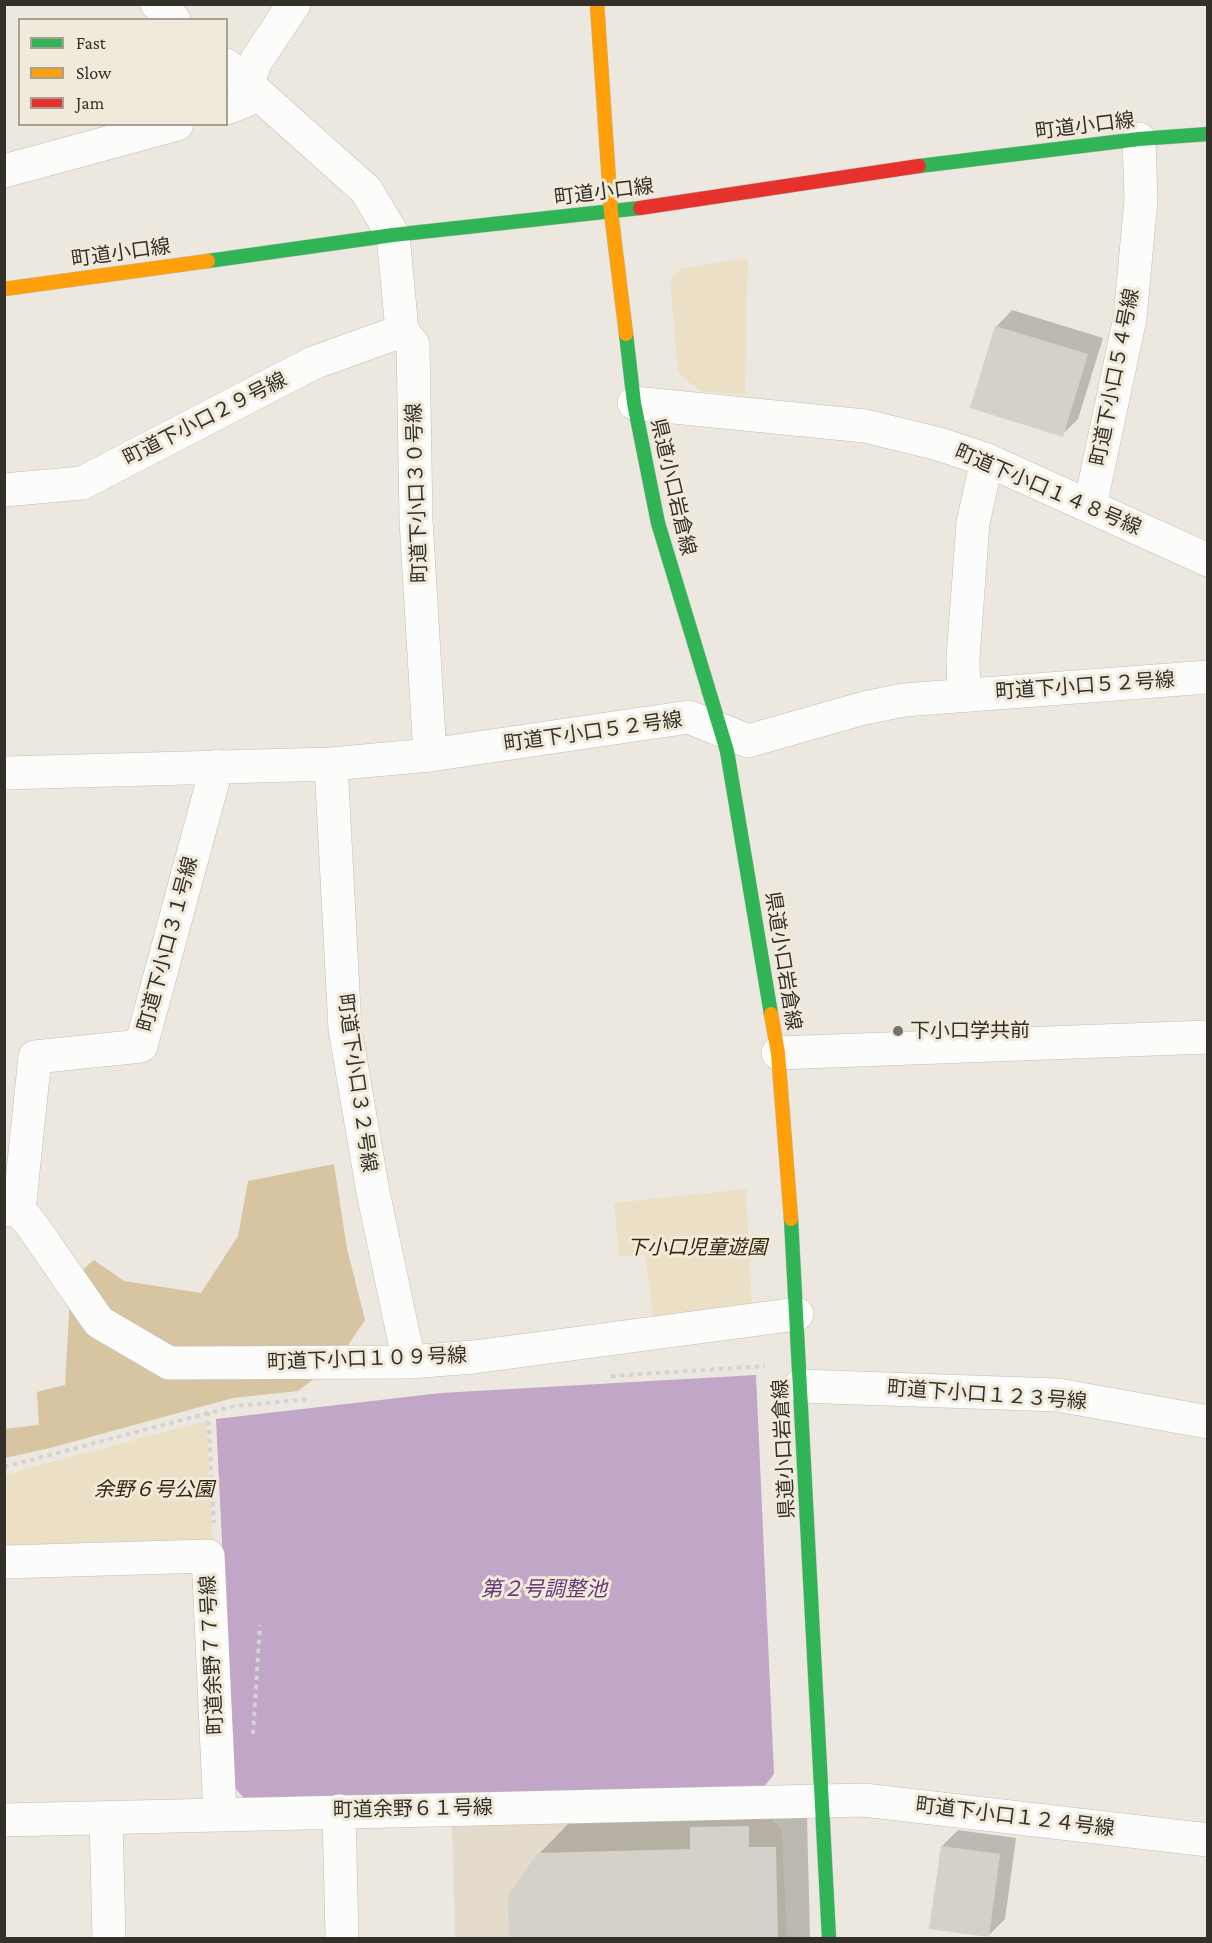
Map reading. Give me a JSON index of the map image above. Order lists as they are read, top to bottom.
{
  "streets": {
    "main road": ["町道小口線", "県道小口岩倉線"],
    "street": [
      "町道下小口５４号線",
      "町道下小口２９号線",
      "町道下小口１４８号線",
      "町道下小口３０号線",
      "町道下小口５２号線",
      "町道下小口３１号線",
      "町道下小口３２号線",
      "町道下小口１０９号線",
      "町道下小口１２３号線",
      "町道余野７７号線",
      "町道余野６１号線",
      "町道下小口１２４号線"
    ]
  },
  "crossings": [
    ["町道小口線", "町道下小口５４号線"],
    ["町道小口線", "県道小口岩倉線"],
    ["町道小口線", "町道下小口３０号線"],
    ["町道下小口５４号線", "町道下小口１４８号線"],
    ["町道下小口２９号線", "町道下小口３０号線"],
    ["県道小口岩倉線", "町道下小口１４８号線"],
    ["県道小口岩倉線", "町道下小口５２号線"],
    ["県道小口岩倉線", "町道下小口１０９号線"],
    ["県道小口岩倉線", "町道下小口１２３号線"],
    ["県道小口岩倉線", "町道余野６１号線"],
    ["県道小口岩倉線", "町道下小口１２４号線"],
    ["町道下小口３０号線", "町道下小口５２号線"],
    ["町道下小口５２号線", "町道下小口３１号線"],
    ["町道下小口５２号線", "町道下小口３２号線"],
    ["町道下小口３１号線", "町道下小口１０９号線"],
    ["町道下小口３２号線", "町道下小口１０９号線"],
    ["町道余野７７号線", "町道余野６１号線"],
    ["町道余野６１号線", "町道下小口１２４号線"]
  ],
  "water": ["第２号調整池"],
  "parks": ["下小口児童遊園", "余野６号公園"],
  "places": ["下小口学共前"],
  "legend": ["Fast", "Slow", "Jam"]
}
